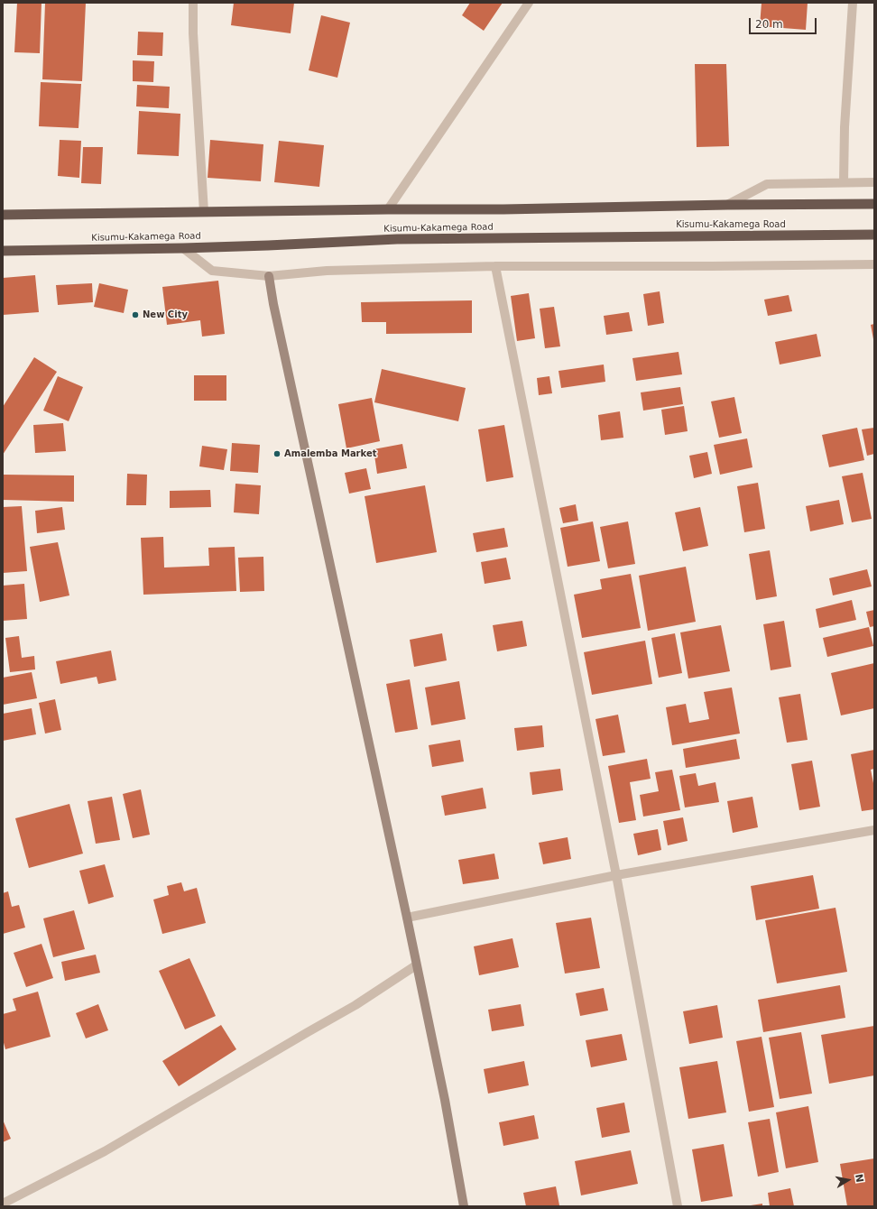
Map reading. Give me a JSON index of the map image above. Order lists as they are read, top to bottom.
{
  "streets": {
    "highway": ["Kisumu-Kakamega Road"]
  },
  "places": ["New City", "Amalemba Market"],
  "scale_bar": "20 m",
  "north": "right"
}
